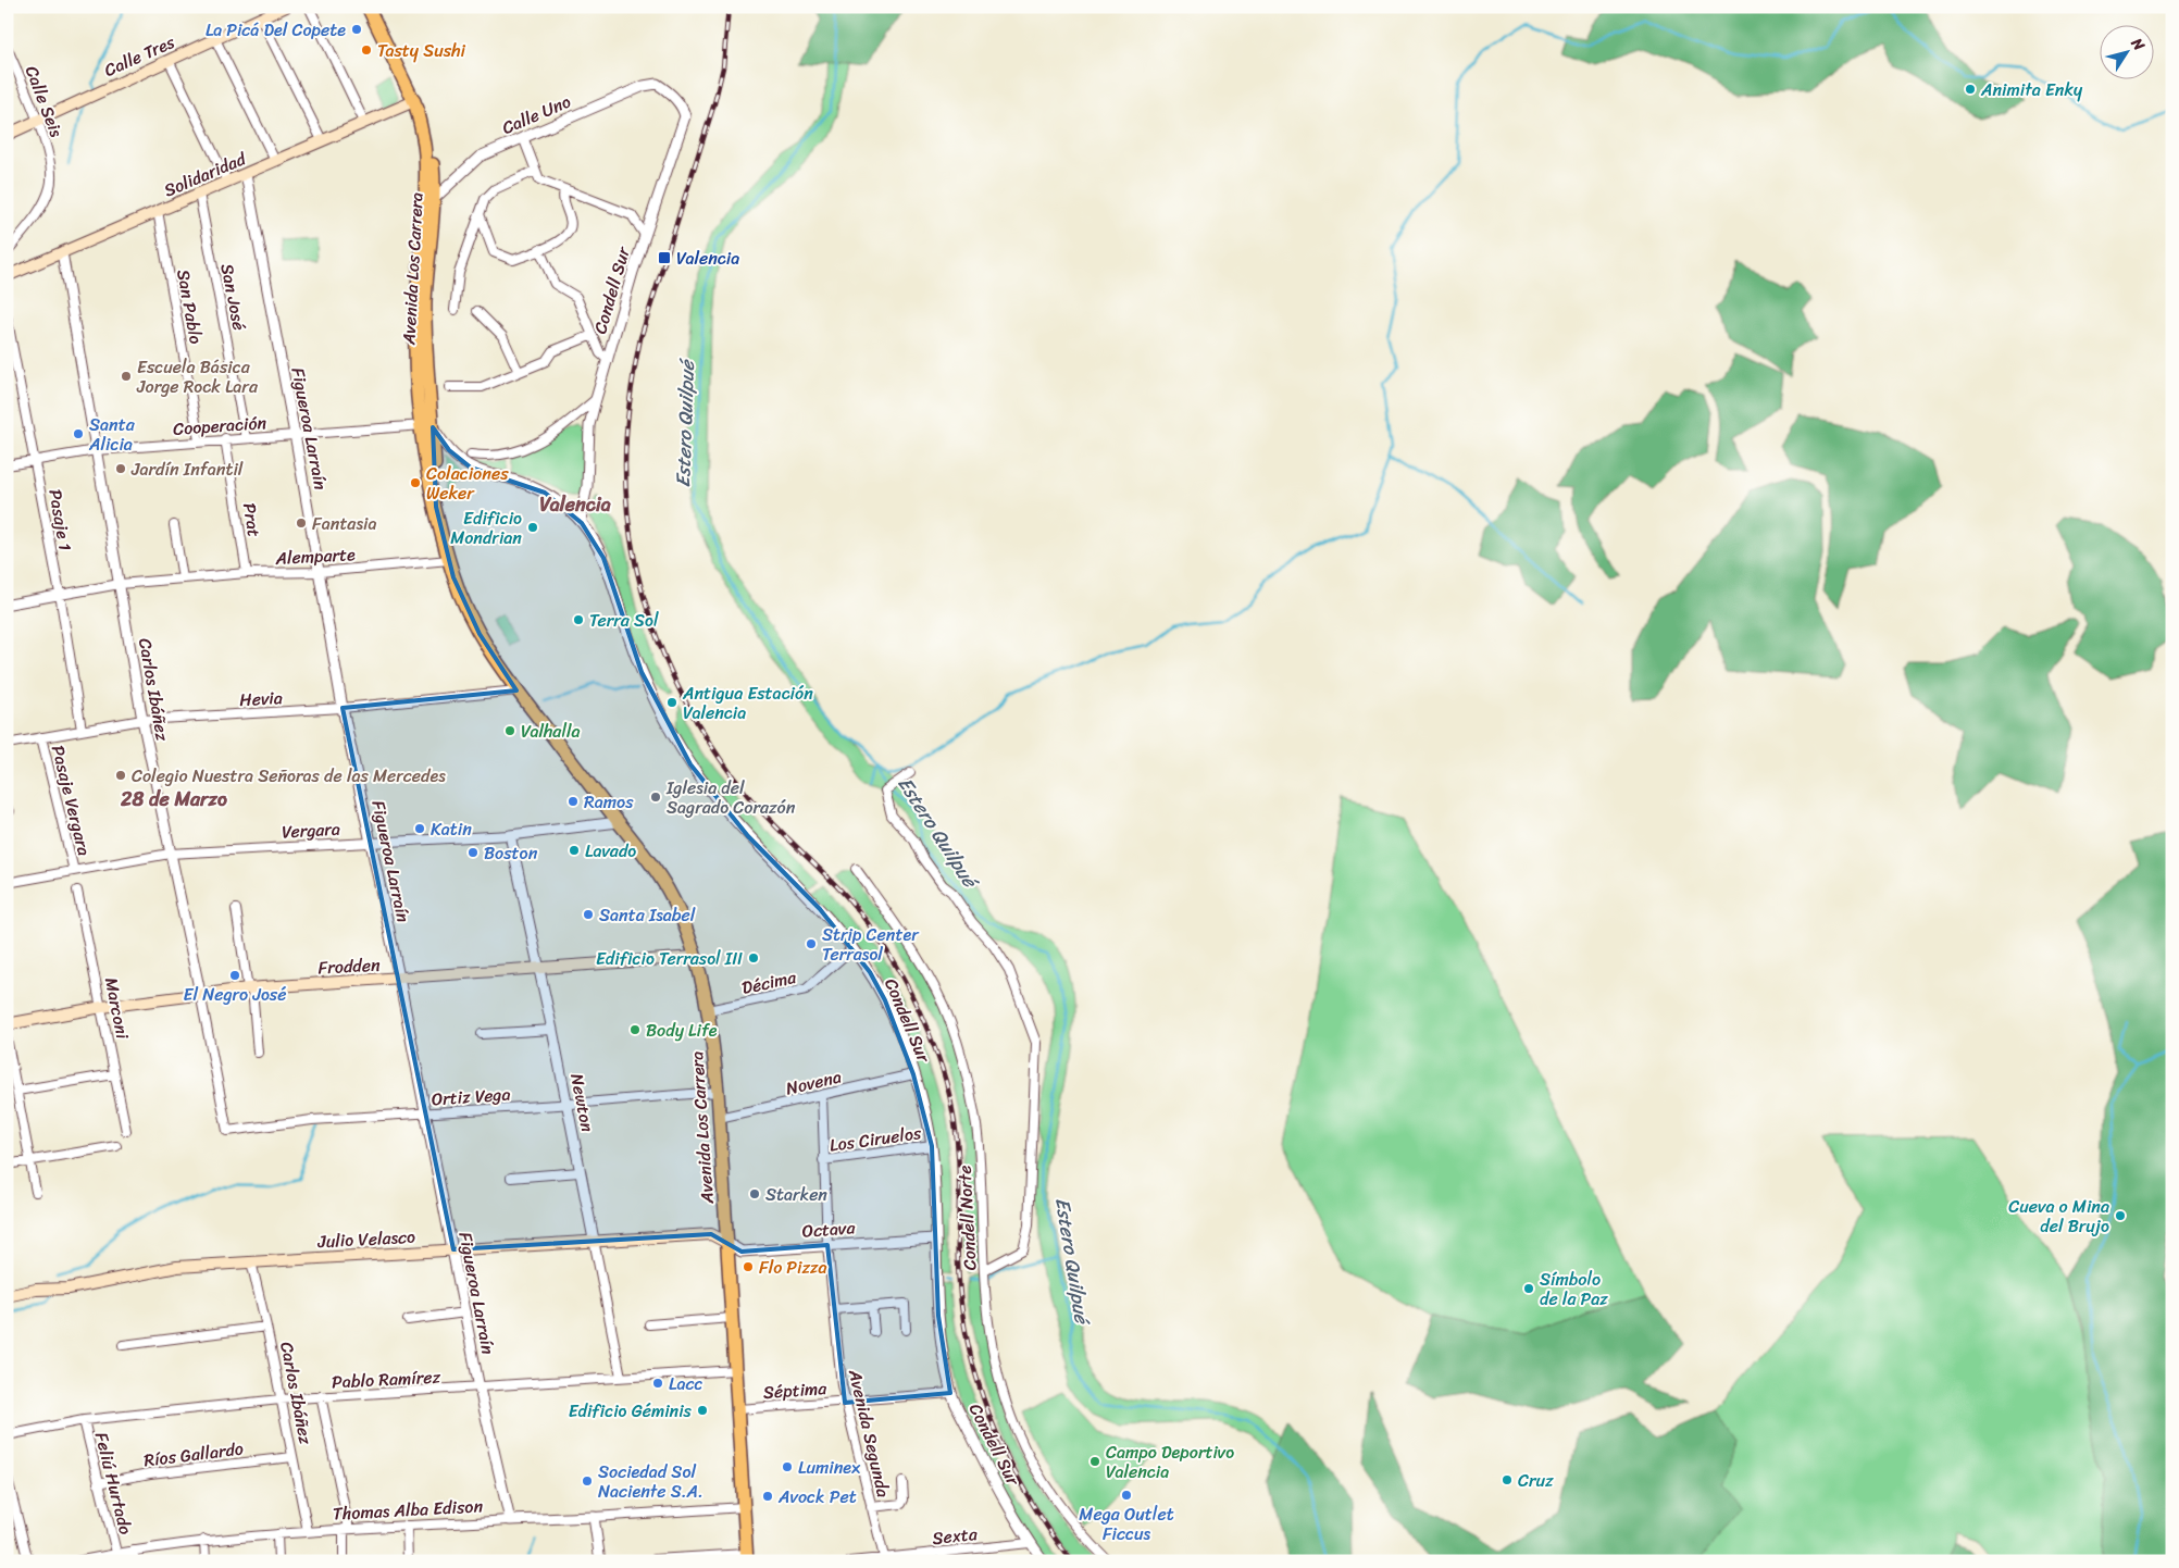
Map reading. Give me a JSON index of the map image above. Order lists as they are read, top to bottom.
{
  "streets": {
    "main road": [
      "Calle Tres",
      "Solidaridad",
      "Avenida Los Carrera",
      "Frodden",
      "Julio Velasco"
    ],
    "street": [
      "Calle Seis",
      "Calle Uno",
      "Condell Sur",
      "San José",
      "San Pablo",
      "Cooperación",
      "Figueroa Larraín",
      "Pasaje 1",
      "Prat",
      "Alemparte",
      "Carlos Ibáñez",
      "Hevia",
      "Pasaje Vergara",
      "Vergara",
      "Décima",
      "Marconi",
      "Novena",
      "Ortiz Vega",
      "Newton",
      "Los Ciruelos",
      "Condell Norte",
      "Octava",
      "Pablo Ramírez",
      "Séptima",
      "Avenida Segunda",
      "Ríos Gallardo",
      "Feliú Hurtado",
      "Thomas Alba Edison",
      "Sexta"
    ]
  },
  "crossings": [
    ["Calle Tres", "Calle Seis"],
    ["Calle Uno", "Avenida Los Carrera"],
    ["Calle Uno", "Condell Sur"],
    ["Solidaridad", "Avenida Los Carrera"],
    ["Solidaridad", "San José"],
    ["Solidaridad", "San Pablo"],
    ["Solidaridad", "Figueroa Larraín"],
    ["Solidaridad", "Carlos Ibáñez"],
    ["Avenida Los Carrera", "Condell Sur"],
    ["Avenida Los Carrera", "Cooperación"],
    ["Avenida Los Carrera", "Alemparte"],
    ["Avenida Los Carrera", "Hevia"],
    ["Avenida Los Carrera", "Vergara"],
    ["Avenida Los Carrera", "Frodden"],
    ["Avenida Los Carrera", "Décima"],
    ["Avenida Los Carrera", "Novena"],
    ["Avenida Los Carrera", "Ortiz Vega"],
    ["Avenida Los Carrera", "Octava"],
    ["Avenida Los Carrera", "Julio Velasco"],
    ["Avenida Los Carrera", "Pablo Ramírez"],
    ["Avenida Los Carrera", "Séptima"],
    ["Avenida Los Carrera", "Thomas Alba Edison"],
    ["Condell Sur", "Cooperación"],
    ["Condell Sur", "Décima"],
    ["Condell Sur", "Novena"],
    ["Condell Sur", "Los Ciruelos"],
    ["Condell Sur", "Octava"],
    ["Condell Sur", "Séptima"],
    ["Condell Sur", "Sexta"],
    ["San José", "Cooperación"],
    ["San Pablo", "Cooperación"],
    ["Cooperación", "Figueroa Larraín"],
    ["Cooperación", "Pasaje 1"],
    ["Cooperación", "Prat"],
    ["Cooperación", "Carlos Ibáñez"],
    ["Figueroa Larraín", "Alemparte"],
    ["Figueroa Larraín", "Hevia"],
    ["Figueroa Larraín", "Vergara"],
    ["Figueroa Larraín", "Frodden"],
    ["Figueroa Larraín", "Ortiz Vega"],
    ["Figueroa Larraín", "Julio Velasco"],
    ["Figueroa Larraín", "Pablo Ramírez"],
    ["Figueroa Larraín", "Thomas Alba Edison"],
    ["Pasaje 1", "Alemparte"],
    ["Pasaje 1", "Hevia"],
    ["Prat", "Alemparte"],
    ["Alemparte", "Carlos Ibáñez"],
    ["Carlos Ibáñez", "Hevia"],
    ["Carlos Ibáñez", "Vergara"],
    ["Carlos Ibáñez", "Frodden"],
    ["Carlos Ibáñez", "Ortiz Vega"],
    ["Carlos Ibáñez", "Julio Velasco"],
    ["Carlos Ibáñez", "Pablo Ramírez"],
    ["Carlos Ibáñez", "Ríos Gallardo"],
    ["Carlos Ibáñez", "Thomas Alba Edison"],
    ["Hevia", "Pasaje Vergara"],
    ["Pasaje Vergara", "Vergara"],
    ["Vergara", "Newton"],
    ["Frodden", "Marconi"],
    ["Frodden", "Newton"],
    ["Novena", "Avenida Segunda"],
    ["Ortiz Vega", "Newton"],
    ["Newton", "Julio Velasco"],
    ["Newton", "Pablo Ramírez"],
    ["Los Ciruelos", "Avenida Segunda"],
    ["Octava", "Julio Velasco"],
    ["Octava", "Avenida Segunda"],
    ["Pablo Ramírez", "Feliú Hurtado"],
    ["Séptima", "Avenida Segunda"],
    ["Avenida Segunda", "Sexta"],
    ["Ríos Gallardo", "Feliú Hurtado"],
    ["Feliú Hurtado", "Thomas Alba Edison"]
  ],
  "districts": ["Valencia", "28 de Marzo"],
  "water": ["Estero Quilpué"],
  "places": {
    "other": [
      "La Picá Del Copete",
      "Tasty Sushi",
      "Animita Enky",
      "Escuela Básica Jorge Rock Lara",
      "Santa Alicia",
      "Jardín Infantil",
      "Colaciones Weker",
      "Fantasia",
      "Edificio Mondrian",
      "Terra Sol",
      "Antigua Estación Valencia",
      "Valhalla",
      "Colegio Nuestra Señoras de las Mercedes",
      "Iglesia del Sagrado Corazón",
      "Ramos",
      "Katin",
      "Lavado",
      "Boston",
      "Santa Isabel",
      "Strip Center Terrasol",
      "Edificio Terrasol III",
      "El Negro José",
      "Body Life",
      "Starken",
      "Cueva o Mina del Brujo",
      "Flo Pizza",
      "Símbolo de la Paz",
      "Lacc",
      "Edificio Géminis",
      "Campo Deportivo Valencia",
      "Luminex",
      "Cruz",
      "Sociedad Sol Naciente S.A.",
      "Mega Outlet Ficcus",
      "Avock Pet"
    ],
    "transit": ["Valencia"]
  },
  "north": "top right"
}
